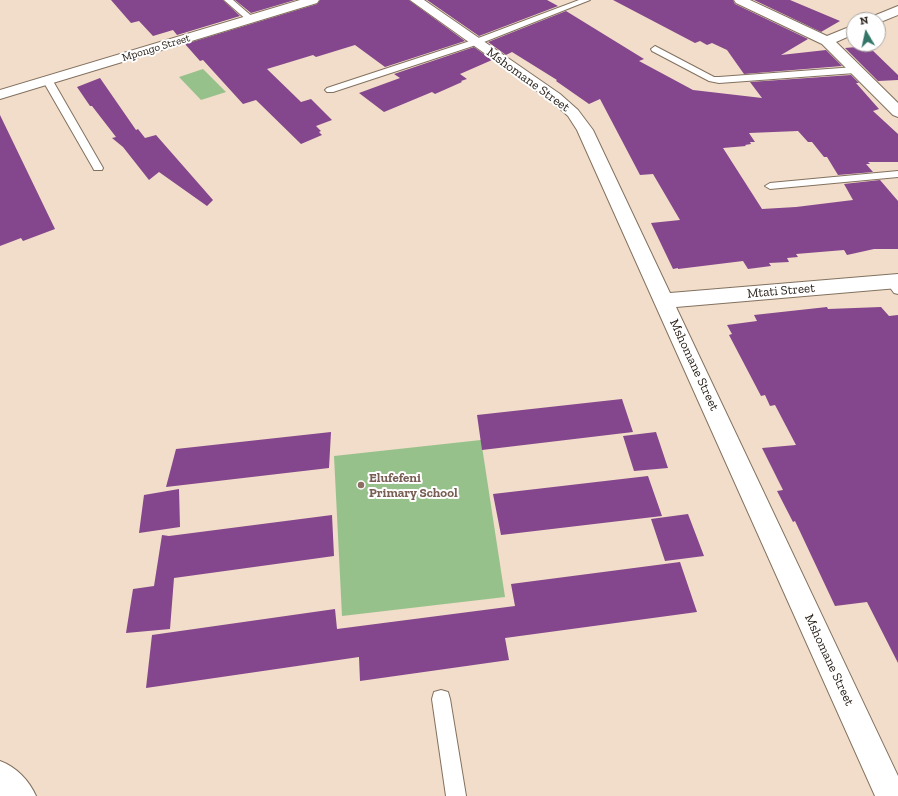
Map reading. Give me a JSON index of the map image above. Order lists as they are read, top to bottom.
{
  "streets": {
    "street": ["Mpongo Street", "Mshomane Street", "Mtati Street"]
  },
  "crossings": [
    ["Mshomane Street", "Mtati Street"]
  ],
  "places": ["Elufefeni Primary School"],
  "north": "top"
}
